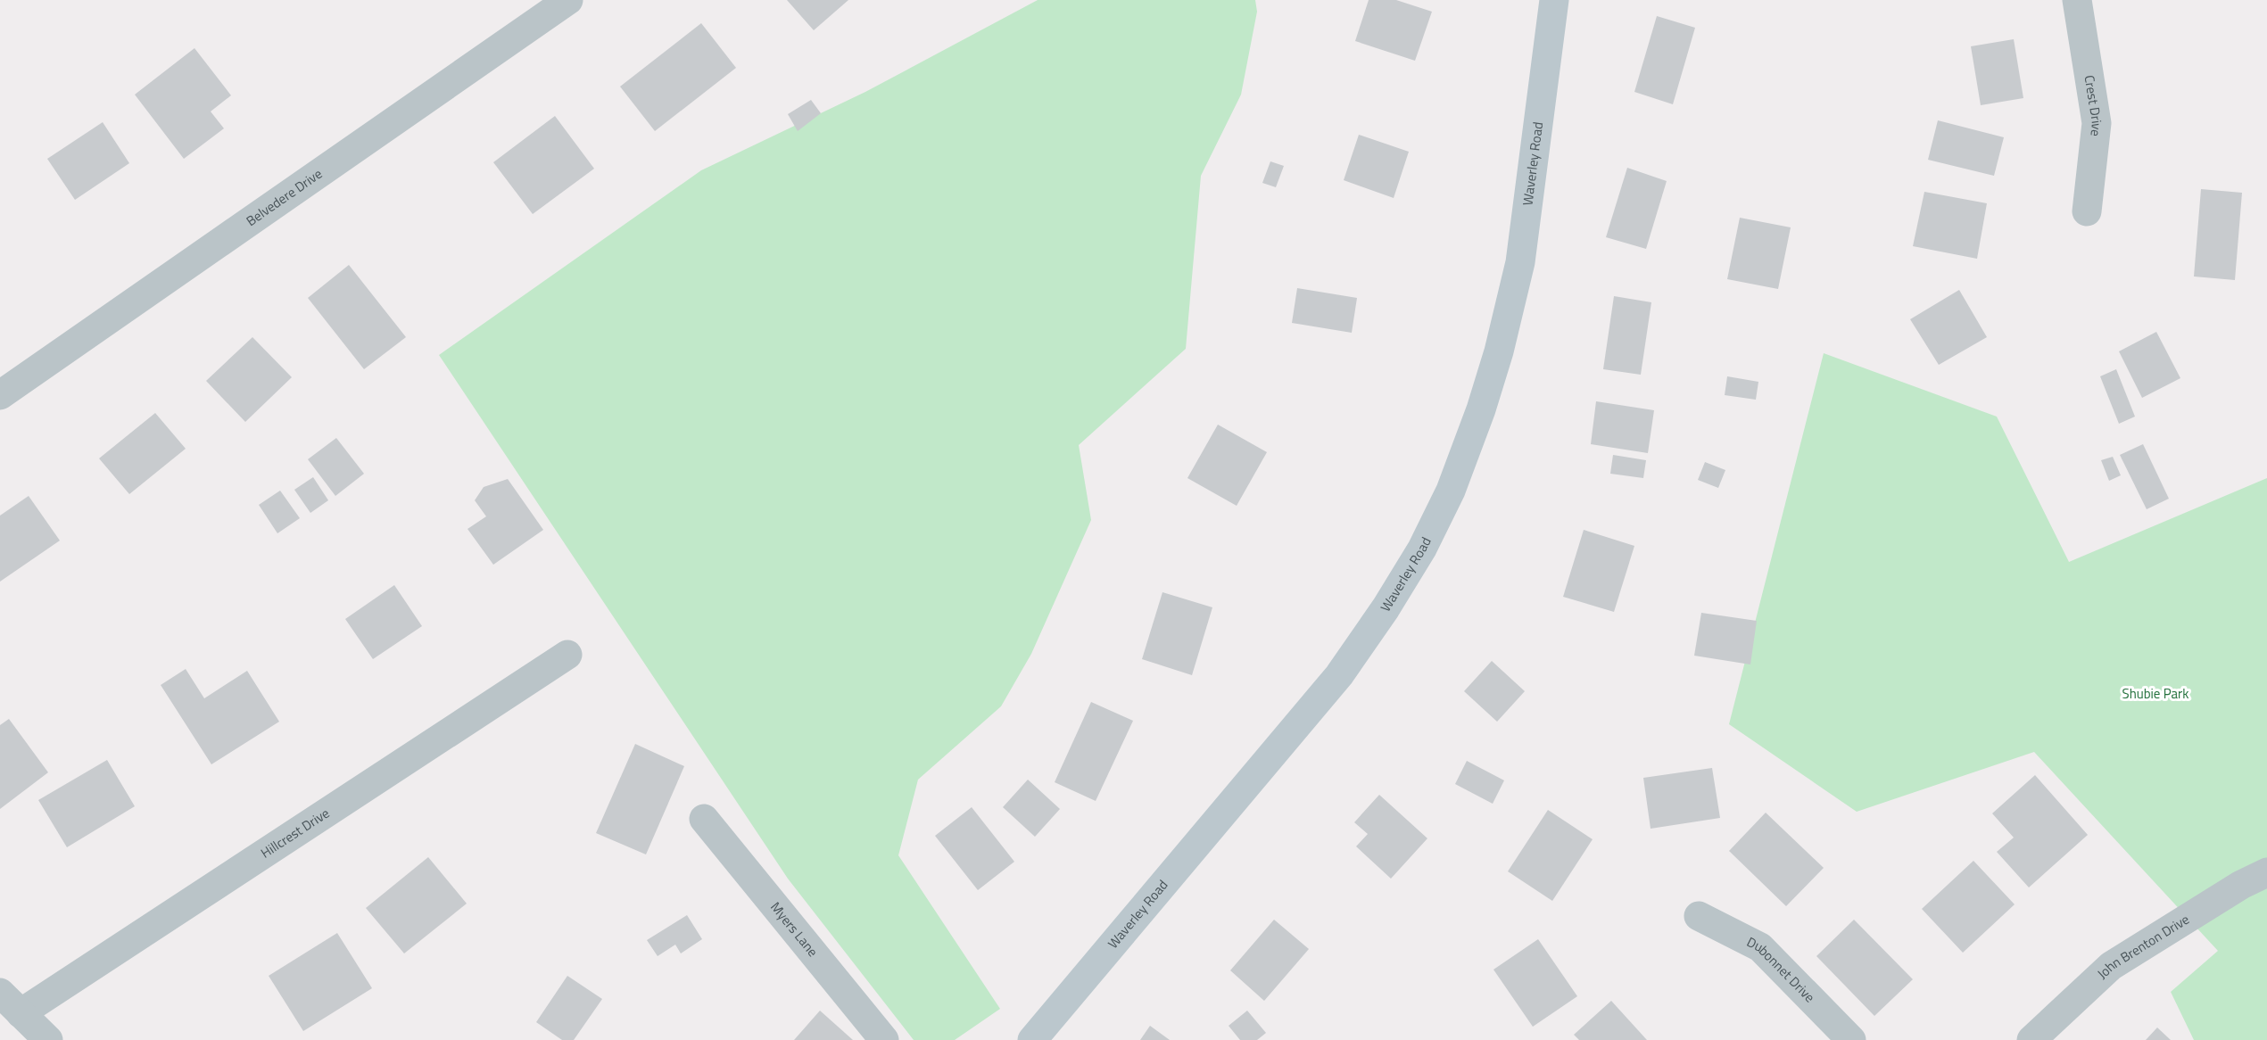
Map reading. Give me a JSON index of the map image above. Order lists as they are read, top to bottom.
{
  "streets": {
    "main road": ["Waverley Road"],
    "street": [
      "Crest Drive",
      "Belvedere Drive",
      "Hillcrest Drive",
      "Myers Lane",
      "John Brenton Drive",
      "Dubonnet Drive"
    ]
  },
  "parks": ["Shubie Park"]
}
